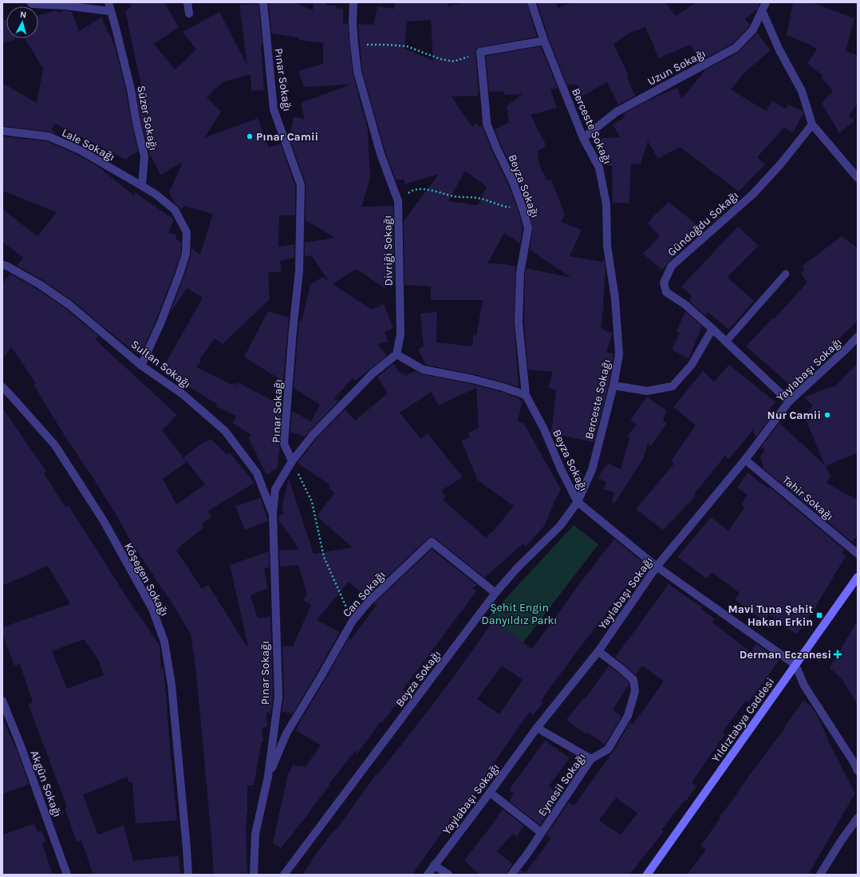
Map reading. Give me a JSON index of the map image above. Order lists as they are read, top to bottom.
{
  "streets": {
    "main road": ["Yıldıztabya Caddesi"],
    "street": [
      "Uzun Sokağı",
      "Pınar Sokağı",
      "Süzer Sokağı",
      "Berceste Sokağı",
      "Lale Sokağı",
      "Beyza Sokağı",
      "Gündoğdu Sokağı",
      "Divriği Sokağı",
      "Sultan Sokağı",
      "Yaylabaşı Sokağı",
      "Tahir Sokağı",
      "Köşegen Sokağı",
      "Can Sokağı",
      "Akgün Sokağı",
      "Eynesil Sokağı"
    ]
  },
  "crossings": [
    ["Uzun Sokağı", "Berceste Sokağı"],
    ["Pınar Sokağı", "Sultan Sokağı"],
    ["Pınar Sokağı", "Can Sokağı"],
    ["Süzer Sokağı", "Lale Sokağı"],
    ["Berceste Sokağı", "Beyza Sokağı"],
    ["Beyza Sokağı", "Can Sokağı"],
    ["Gündoğdu Sokağı", "Yaylabaşı Sokağı"],
    ["Yaylabaşı Sokağı", "Tahir Sokağı"],
    ["Yaylabaşı Sokağı", "Eynesil Sokağı"]
  ],
  "parks": ["Şehit Engin Danyıldız Parkı"],
  "places": {
    "other": ["Pınar Camii", "Nur Camii"],
    "transit": ["Mavi Tuna Şehit Hakan Erkin"],
    "health": ["Derman Eczanesi"]
  },
  "north": "top"
}
